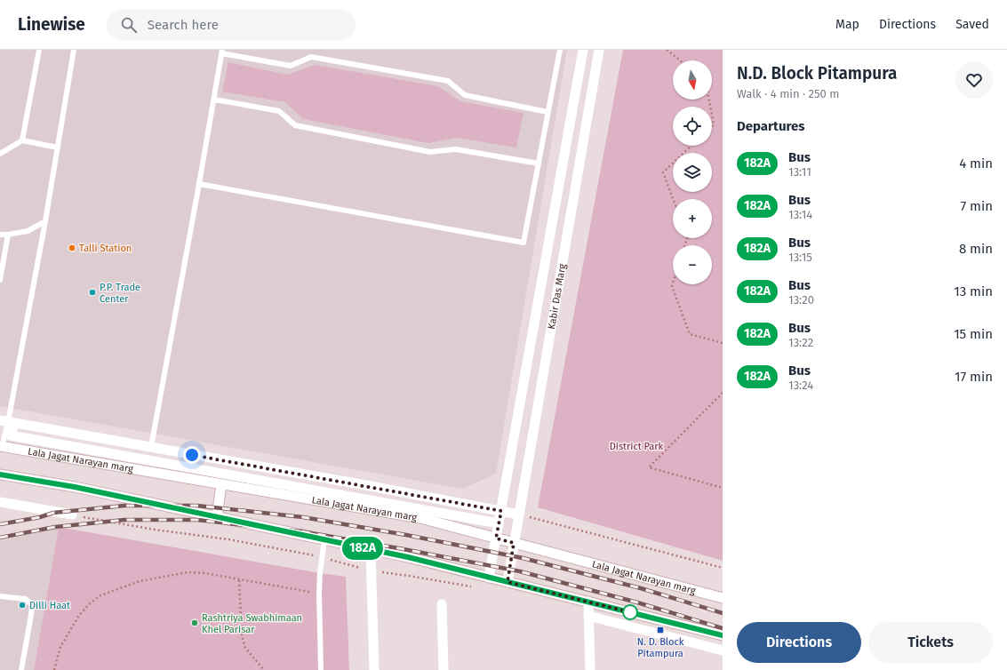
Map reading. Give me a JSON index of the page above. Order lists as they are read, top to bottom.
{
  "streets": {
    "street": ["Kabir Das Marg", "Lala Jagat Narayan marg"]
  },
  "crossings": [
    ["Kabir Das Marg", "Lala Jagat Narayan marg"]
  ],
  "parks": ["District Park"],
  "places": {
    "other": [
      "Talli Station",
      "P.P. Trade Center",
      "Dilli Haat",
      "Rashtriya Swabhimaan Khel Parisar"
    ],
    "transit": ["N. D. Block Pitampura"]
  },
  "lines": ["bus line 182A"],
  "north": "bottom",
  "page": {
    "header": "Linewise",
    "search": "Search here",
    "nav": ["Map", "Directions", "Saved"],
    "on_map": "182A",
    "heading": [
      ["N.D. Block Pitampura", "Walk · 4 min · 250 m"],
      "Departures"
    ],
    "map_buttons": ["+", "−"],
    "list": [
      {
        "mark": "182A",
        "name": "Bus",
        "note": "13:11",
        "value": "4 min"
      },
      {
        "mark": "182A",
        "name": "Bus",
        "note": "13:14",
        "value": "7 min"
      },
      {
        "mark": "182A",
        "name": "Bus",
        "note": "13:15",
        "value": "8 min"
      },
      {
        "mark": "182A",
        "name": "Bus",
        "note": "13:20",
        "value": "13 min"
      },
      {
        "mark": "182A",
        "name": "Bus",
        "note": "13:22",
        "value": "15 min"
      },
      {
        "mark": "182A",
        "name": "Bus",
        "note": "13:24",
        "value": "17 min"
      }
    ],
    "buttons": ["Directions", "Tickets"]
  }
}
